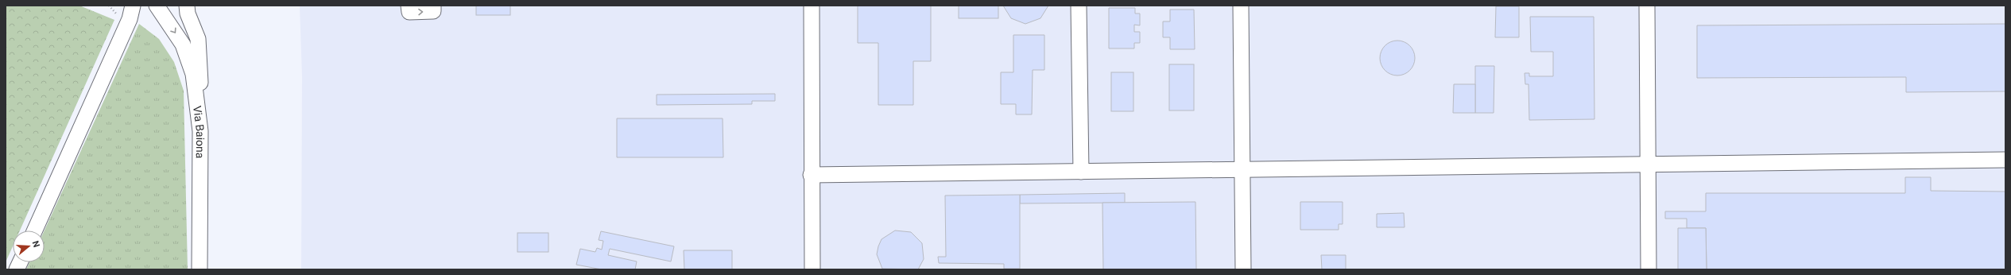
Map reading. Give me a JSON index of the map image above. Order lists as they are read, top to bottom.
{
  "streets": {
    "street": ["Via Baiona"]
  },
  "north": "right"
}
